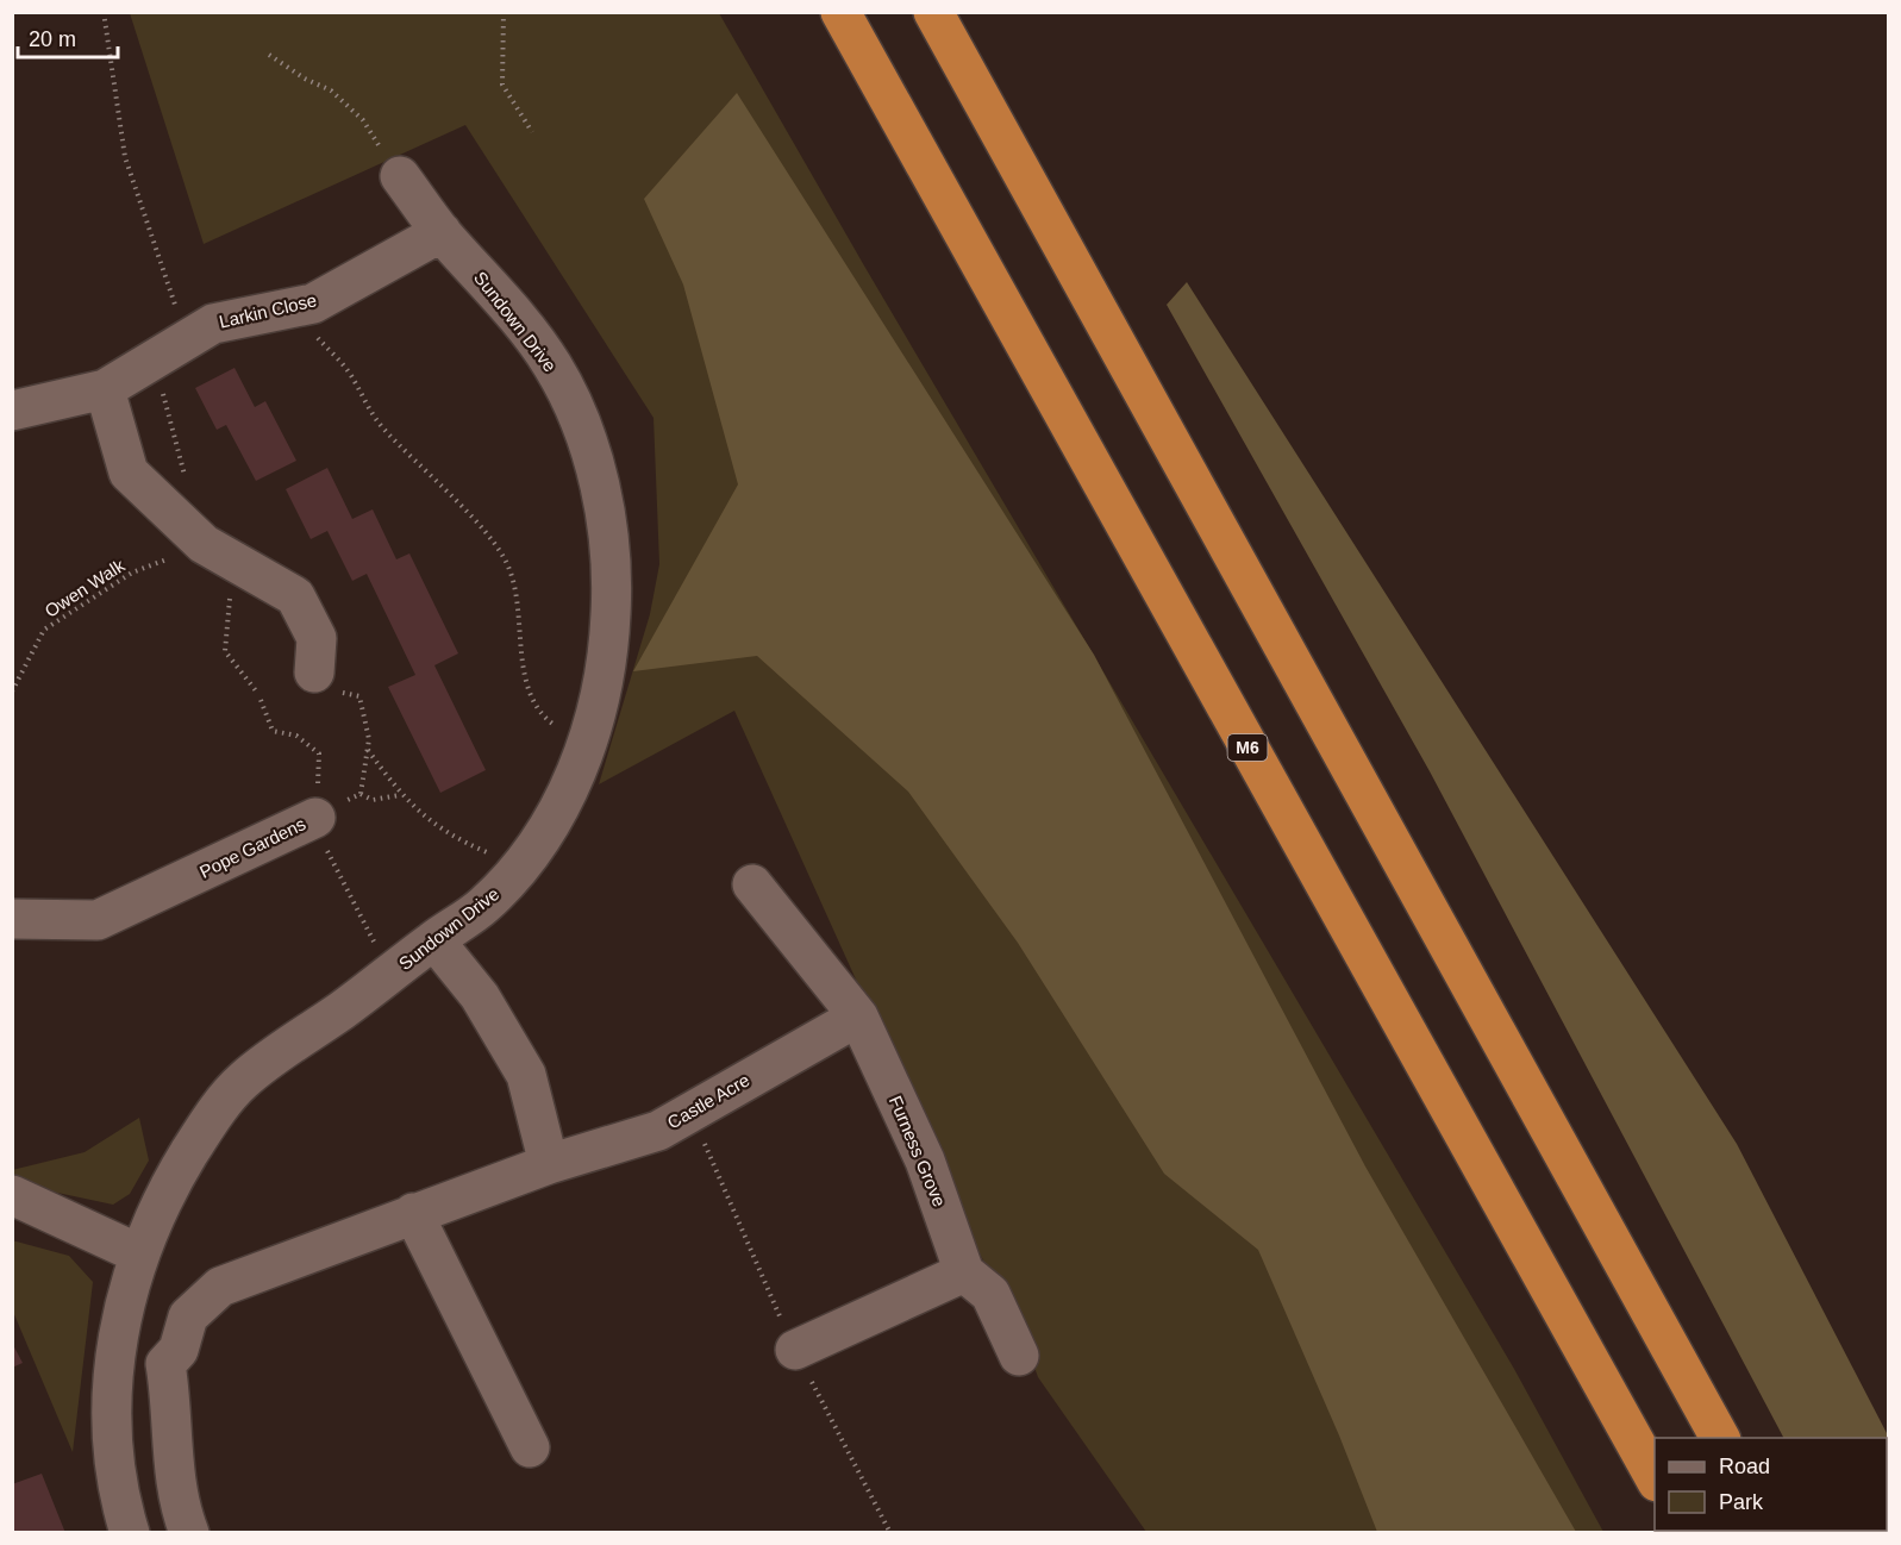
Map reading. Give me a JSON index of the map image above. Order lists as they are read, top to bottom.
{
  "streets": {
    "highway": ["M6"],
    "street": [
      "Larkin Close",
      "Sundown Drive",
      "Pope Gardens",
      "Castle Acre",
      "Furness Grove"
    ],
    "path": ["Owen Walk"]
  },
  "crossings": [
    ["Larkin Close", "Sundown Drive"],
    ["Castle Acre", "Furness Grove"]
  ],
  "legend": ["Road", "Park"],
  "scale_bar": "20 m"
}
